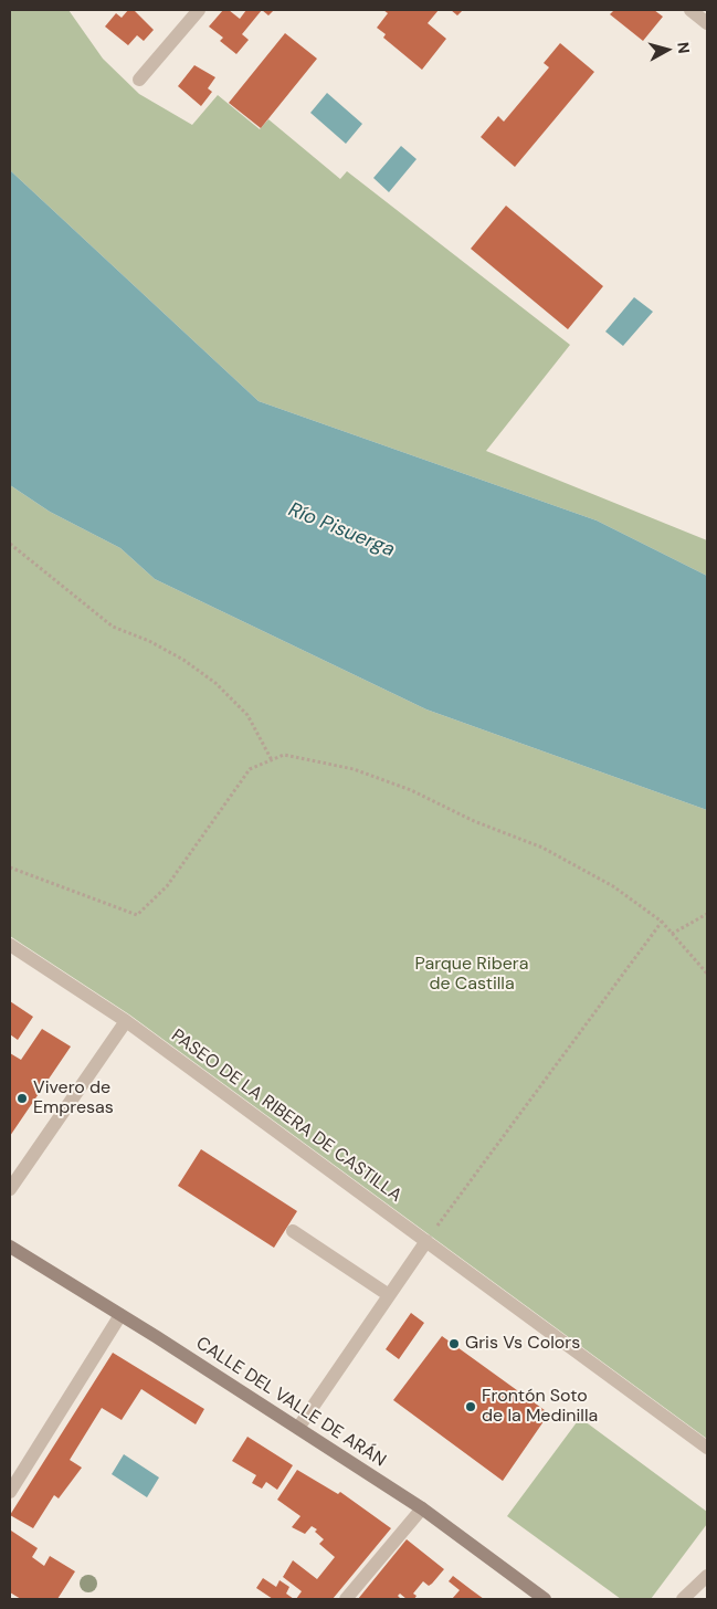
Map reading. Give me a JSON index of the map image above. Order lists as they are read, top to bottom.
{
  "streets": {
    "street": ["PASEO DE LA RIBERA DE CASTILLA", "CALLE DEL VALLE DE ARÁN"]
  },
  "water": ["Río Pisuerga"],
  "parks": ["Parque Ribera de Castilla"],
  "places": ["Vivero de Empresas", "Gris Vs Colors", "Frontón Soto de la Medinilla"],
  "north": "right"
}
